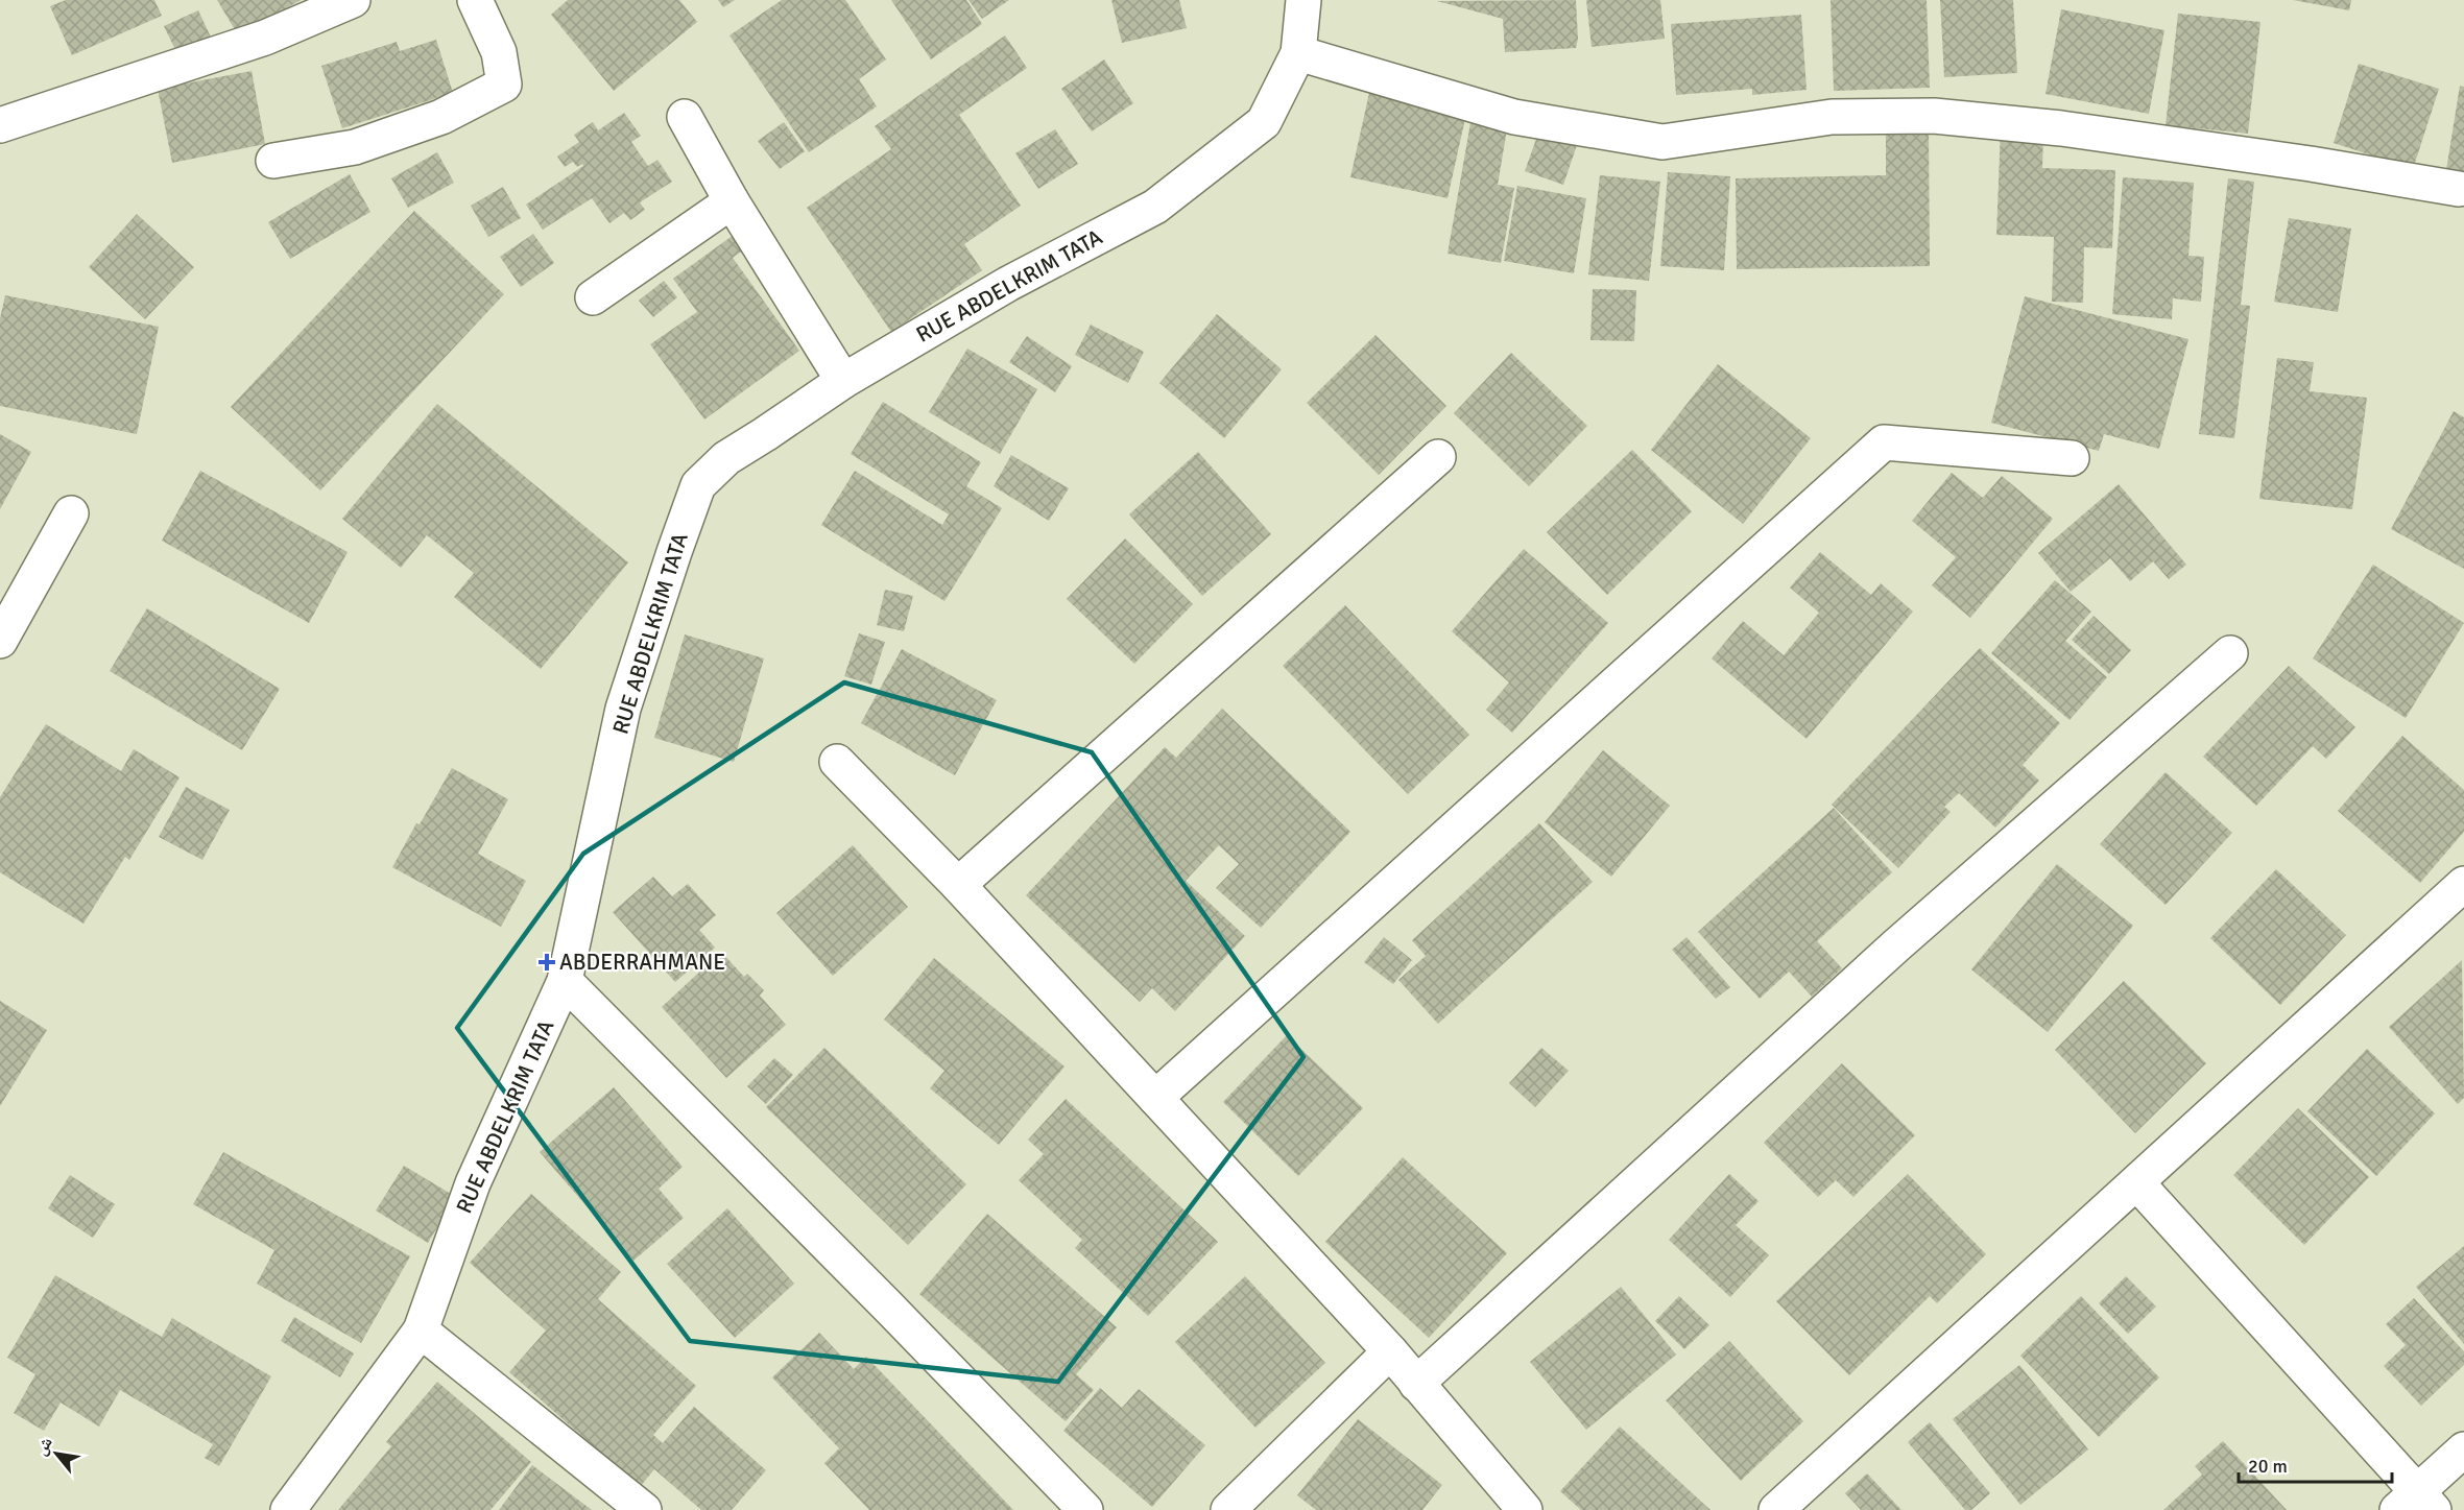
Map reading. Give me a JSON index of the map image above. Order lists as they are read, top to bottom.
{
  "streets": {
    "street": ["RUE ABDELKRIM TATA"]
  },
  "places": {
    "health": ["ABDERRAHMANE"]
  },
  "scale_bar": "20 m",
  "north": "top left"
}
